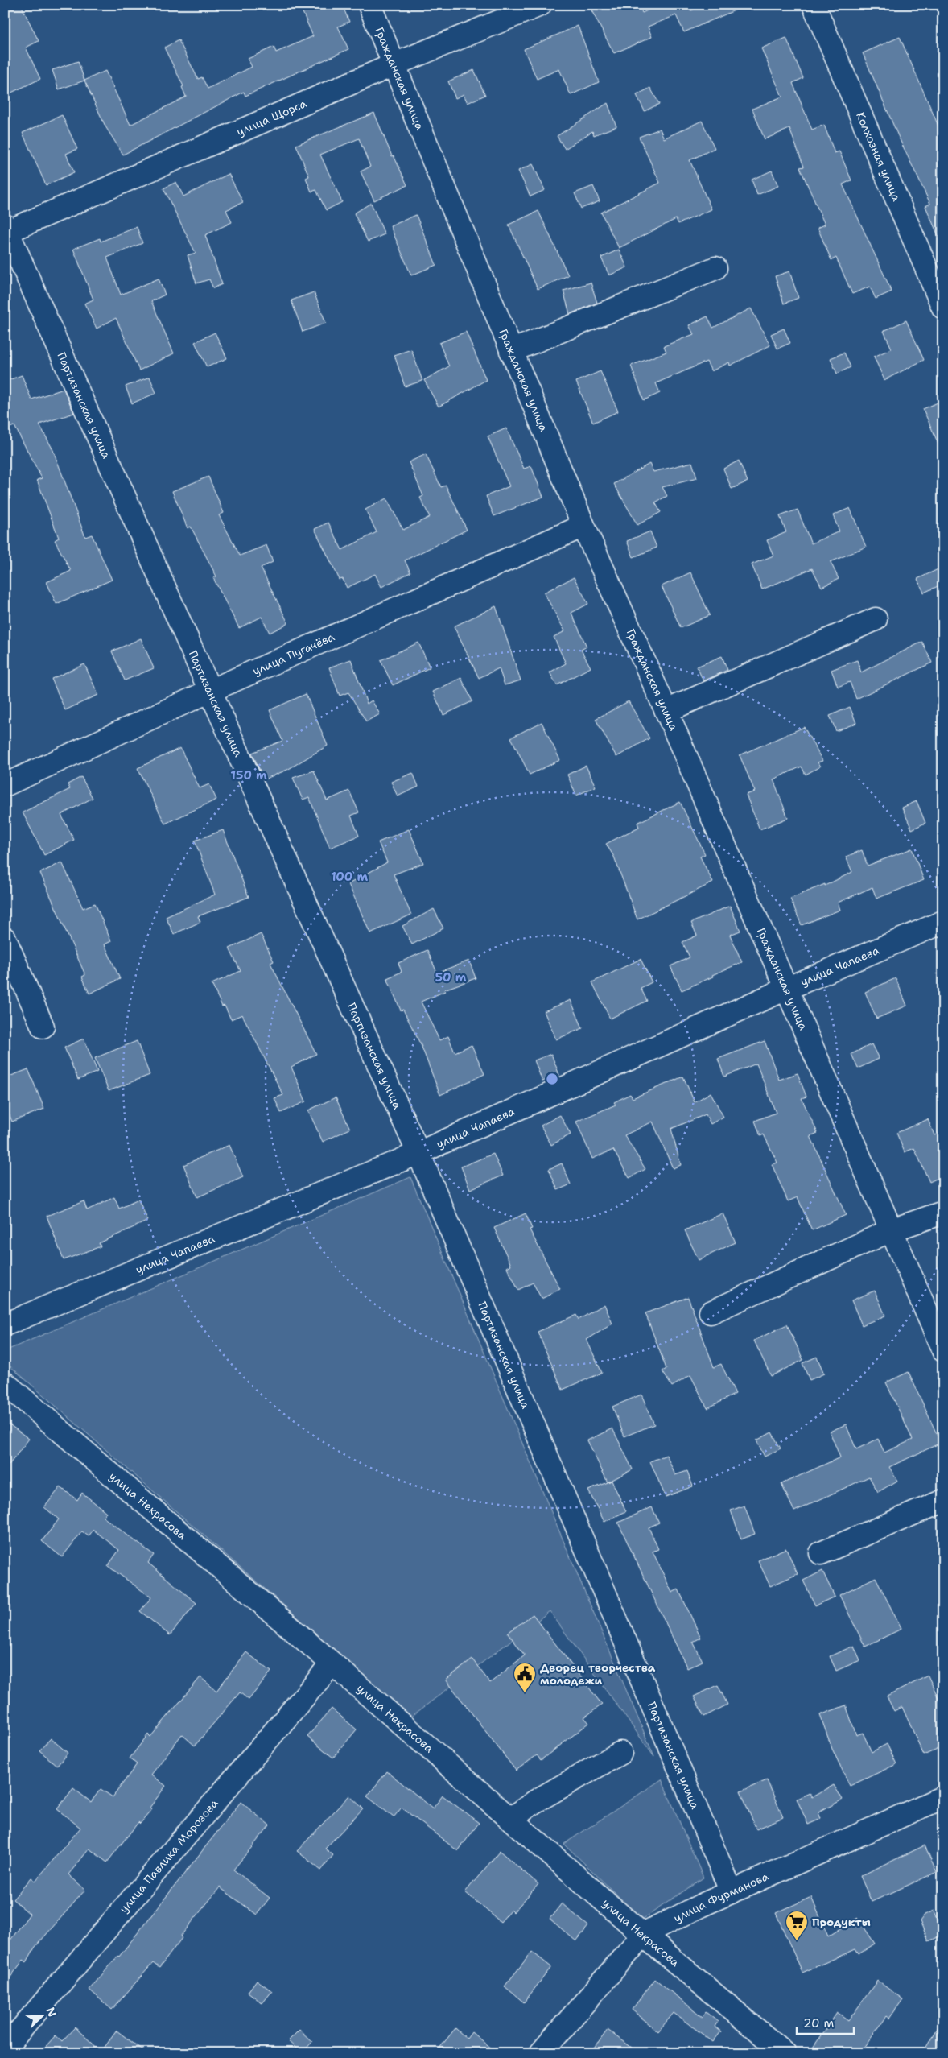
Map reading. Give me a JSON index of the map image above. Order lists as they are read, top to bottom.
{
  "streets": {
    "street": [
      "Гражданская улица",
      "улица Щорса",
      "Колхозная улица",
      "Партизанская улица",
      "улица Пугачёва",
      "улица Чапаева",
      "улица Некрасова",
      "улица Павлика Морозова",
      "улица Фурманова"
    ]
  },
  "crossings": [
    ["Гражданская улица", "улица Щорса"],
    ["Гражданская улица", "улица Пугачёва"],
    ["Гражданская улица", "улица Чапаева"],
    ["улица Щорса", "Партизанская улица"],
    ["Партизанская улица", "улица Пугачёва"],
    ["Партизанская улица", "улица Чапаева"],
    ["Партизанская улица", "улица Фурманова"],
    ["улица Некрасова", "улица Павлика Морозова"],
    ["улица Некрасова", "улица Фурманова"]
  ],
  "places": {
    "public building": ["Дворец творчества молодежи"],
    "supermarket": ["Продукты"]
  },
  "scale_bar": "20 m",
  "north": "top right",
  "rings": ["150 m", "100 m", "50 m"]
}
